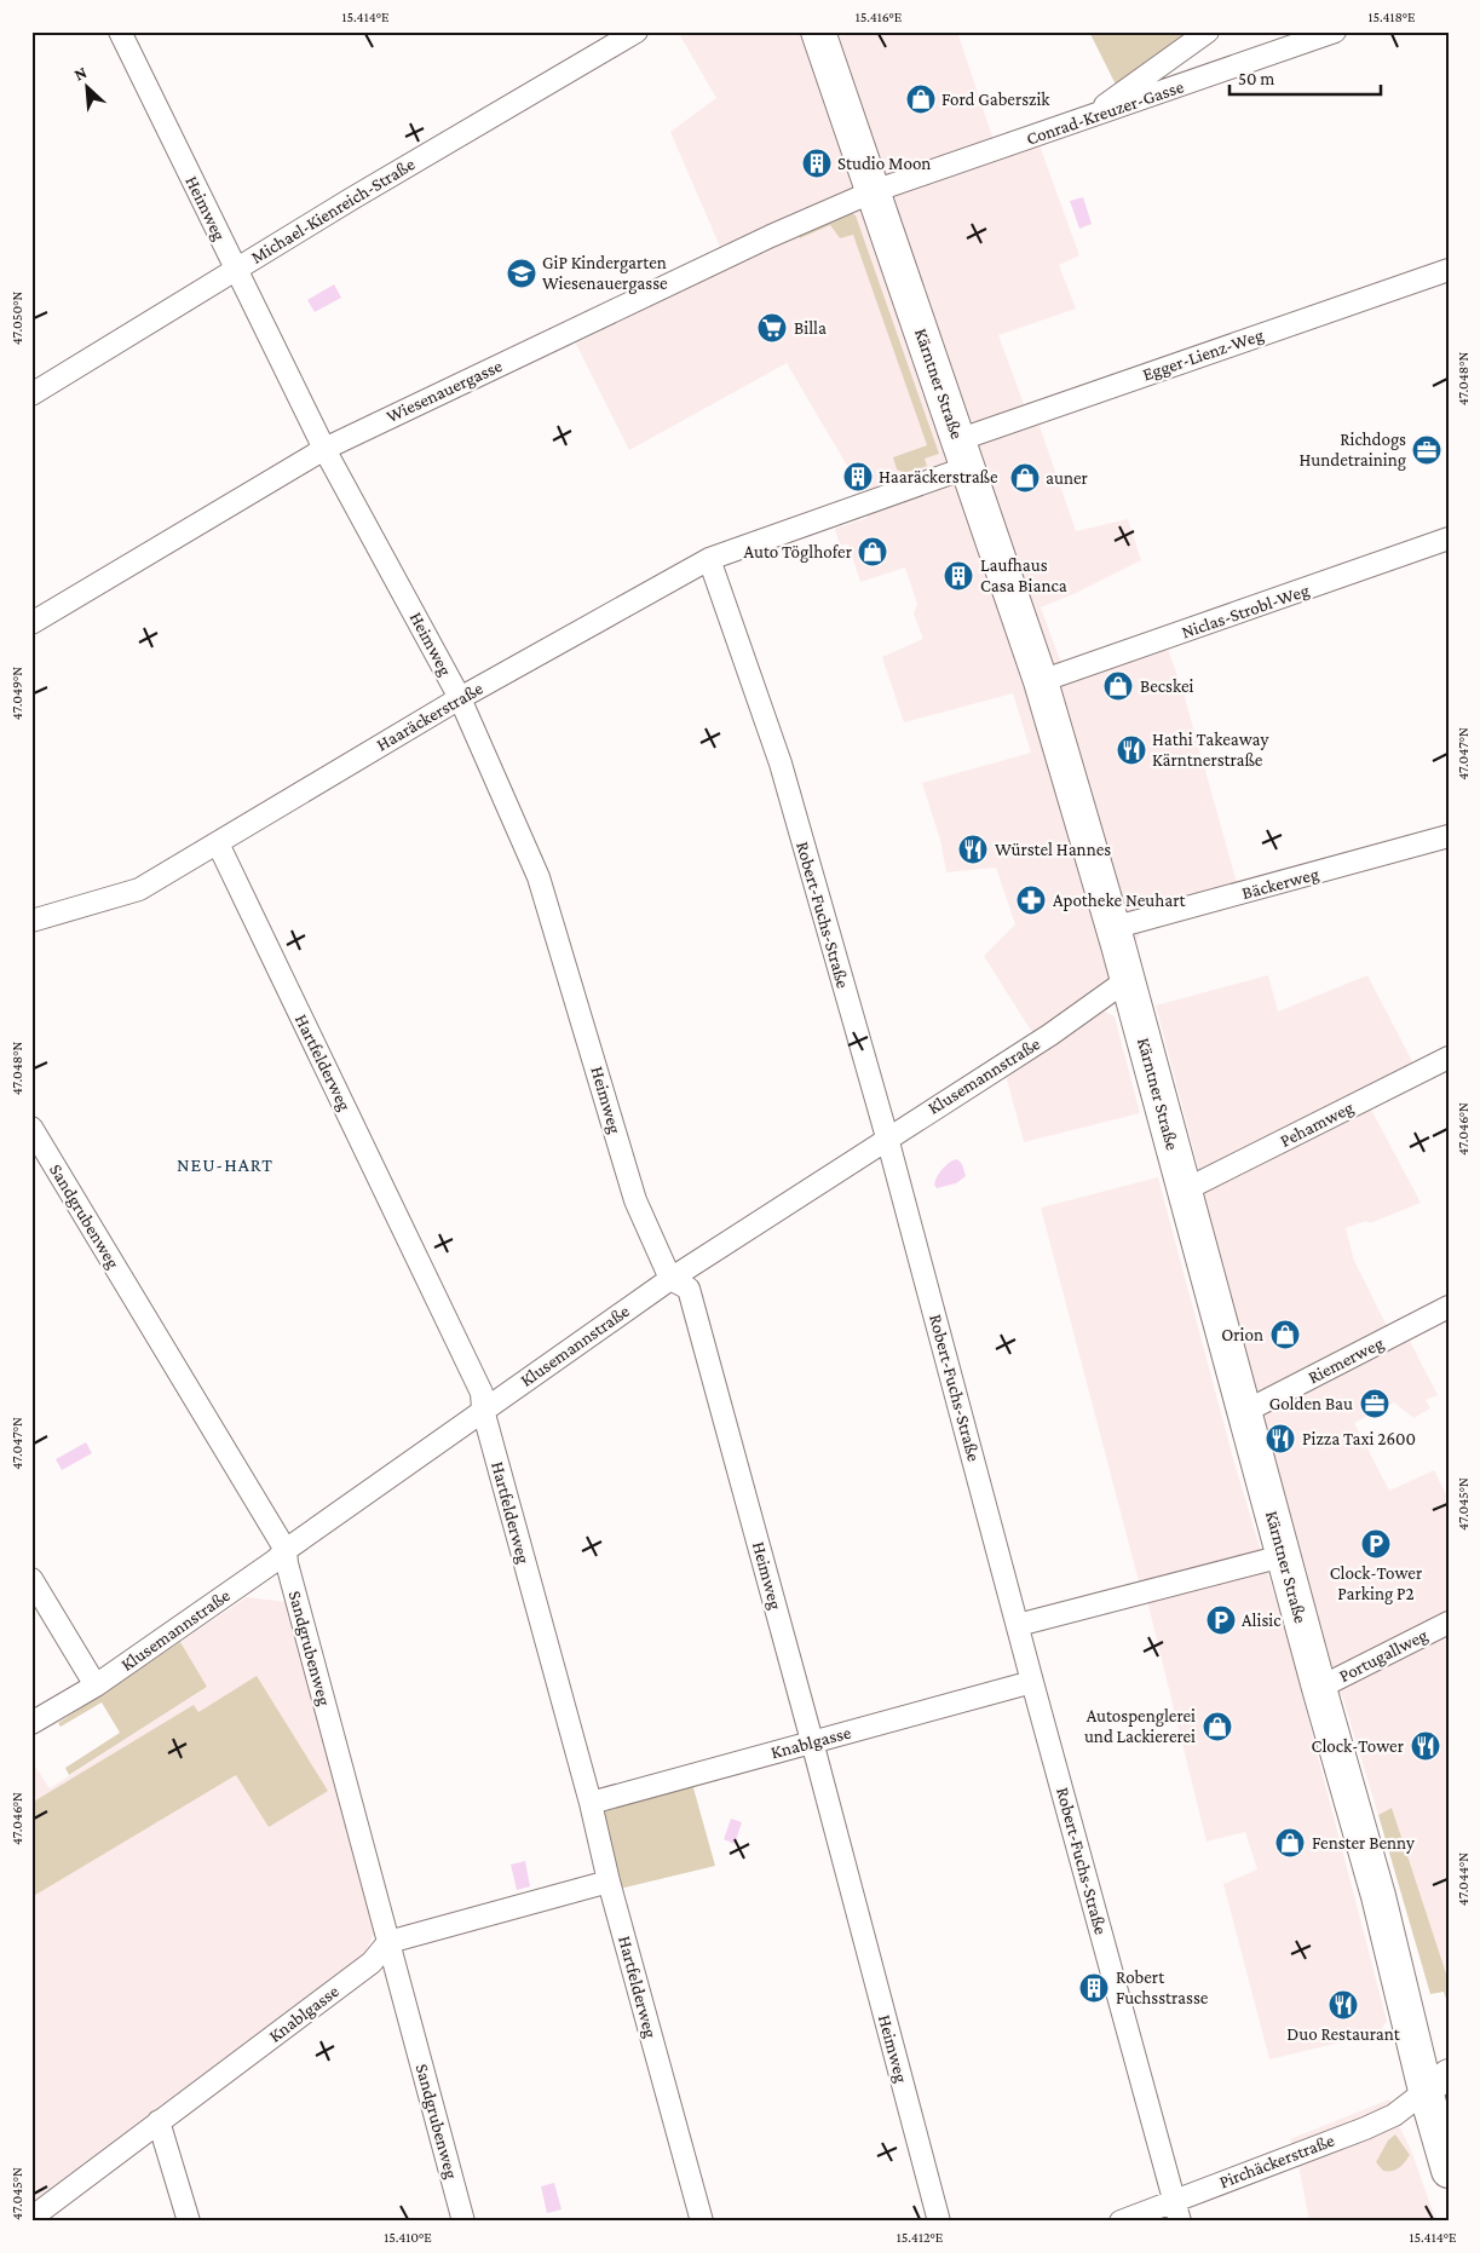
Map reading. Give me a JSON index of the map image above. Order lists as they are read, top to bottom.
{
  "streets": {
    "main road": ["Kärntner Straße"],
    "street": [
      "Conrad-Kreuzer-Gasse",
      "Heimweg",
      "Michael-Kienreich-Straße",
      "Egger-Lienz-Weg",
      "Wiesenauergasse",
      "Niclas-Strobl-Weg",
      "Haaräckerstraße",
      "Bäckerweg",
      "Robert-Fuchs-Straße",
      "Hartfelderweg",
      "Klusemannstraße",
      "Pehamweg",
      "Sandgrubenweg",
      "Riemerweg",
      "Portugallweg",
      "Knablgasse",
      "Pirchäckerstraße"
    ]
  },
  "crossings": [
    ["Conrad-Kreuzer-Gasse", "Kärntner Straße"],
    ["Conrad-Kreuzer-Gasse", "Wiesenauergasse"],
    ["Heimweg", "Michael-Kienreich-Straße"],
    ["Heimweg", "Wiesenauergasse"],
    ["Heimweg", "Haaräckerstraße"],
    ["Heimweg", "Klusemannstraße"],
    ["Heimweg", "Knablgasse"],
    ["Egger-Lienz-Weg", "Kärntner Straße"],
    ["Egger-Lienz-Weg", "Haaräckerstraße"],
    ["Kärntner Straße", "Wiesenauergasse"],
    ["Kärntner Straße", "Niclas-Strobl-Weg"],
    ["Kärntner Straße", "Haaräckerstraße"],
    ["Kärntner Straße", "Bäckerweg"],
    ["Kärntner Straße", "Klusemannstraße"],
    ["Kärntner Straße", "Pehamweg"],
    ["Kärntner Straße", "Riemerweg"],
    ["Kärntner Straße", "Portugallweg"],
    ["Kärntner Straße", "Pirchäckerstraße"],
    ["Haaräckerstraße", "Robert-Fuchs-Straße"],
    ["Haaräckerstraße", "Hartfelderweg"],
    ["Robert-Fuchs-Straße", "Klusemannstraße"],
    ["Robert-Fuchs-Straße", "Knablgasse"],
    ["Robert-Fuchs-Straße", "Pirchäckerstraße"],
    ["Hartfelderweg", "Klusemannstraße"],
    ["Hartfelderweg", "Knablgasse"],
    ["Klusemannstraße", "Sandgrubenweg"],
    ["Sandgrubenweg", "Knablgasse"]
  ],
  "districts": ["NEU-HART"],
  "places": {
    "shop": [
      "Ford Gaberszik",
      "auner",
      "Auto Töglhofer",
      "Becskei",
      "Orion",
      "Autospenglerei und Lackiererei",
      "Fenster Benny"
    ],
    "building": [
      "Studio Moon",
      "Haaräckerstraße",
      "Laufhaus Casa Bianca",
      "Robert Fuchsstrasse"
    ],
    "school or university": ["GiP Kindergarten Wiesenauergasse"],
    "supermarket": ["Billa"],
    "office": ["Richdogs Hundetraining", "Golden Bau"],
    "restaurant": [
      "Hathi Takeaway Kärntnerstraße",
      "Würstel Hannes",
      "Pizza Taxi 2600",
      "Clock-Tower",
      "Duo Restaurant"
    ],
    "pharmacy": ["Apotheke Neuhart"],
    "parking": ["Clock-Tower Parking P2", "Alisic"]
  },
  "scale_bar": "50 m",
  "north": "top left",
  "coordinates": [
    "15.414°E",
    "15.416°E",
    "15.418°E",
    "47.050°N",
    "47.048°N",
    "47.049°N",
    "47.047°N",
    "47.046°N",
    "47.045°N",
    "47.044°N",
    "15.410°E",
    "15.412°E"
  ]
}
